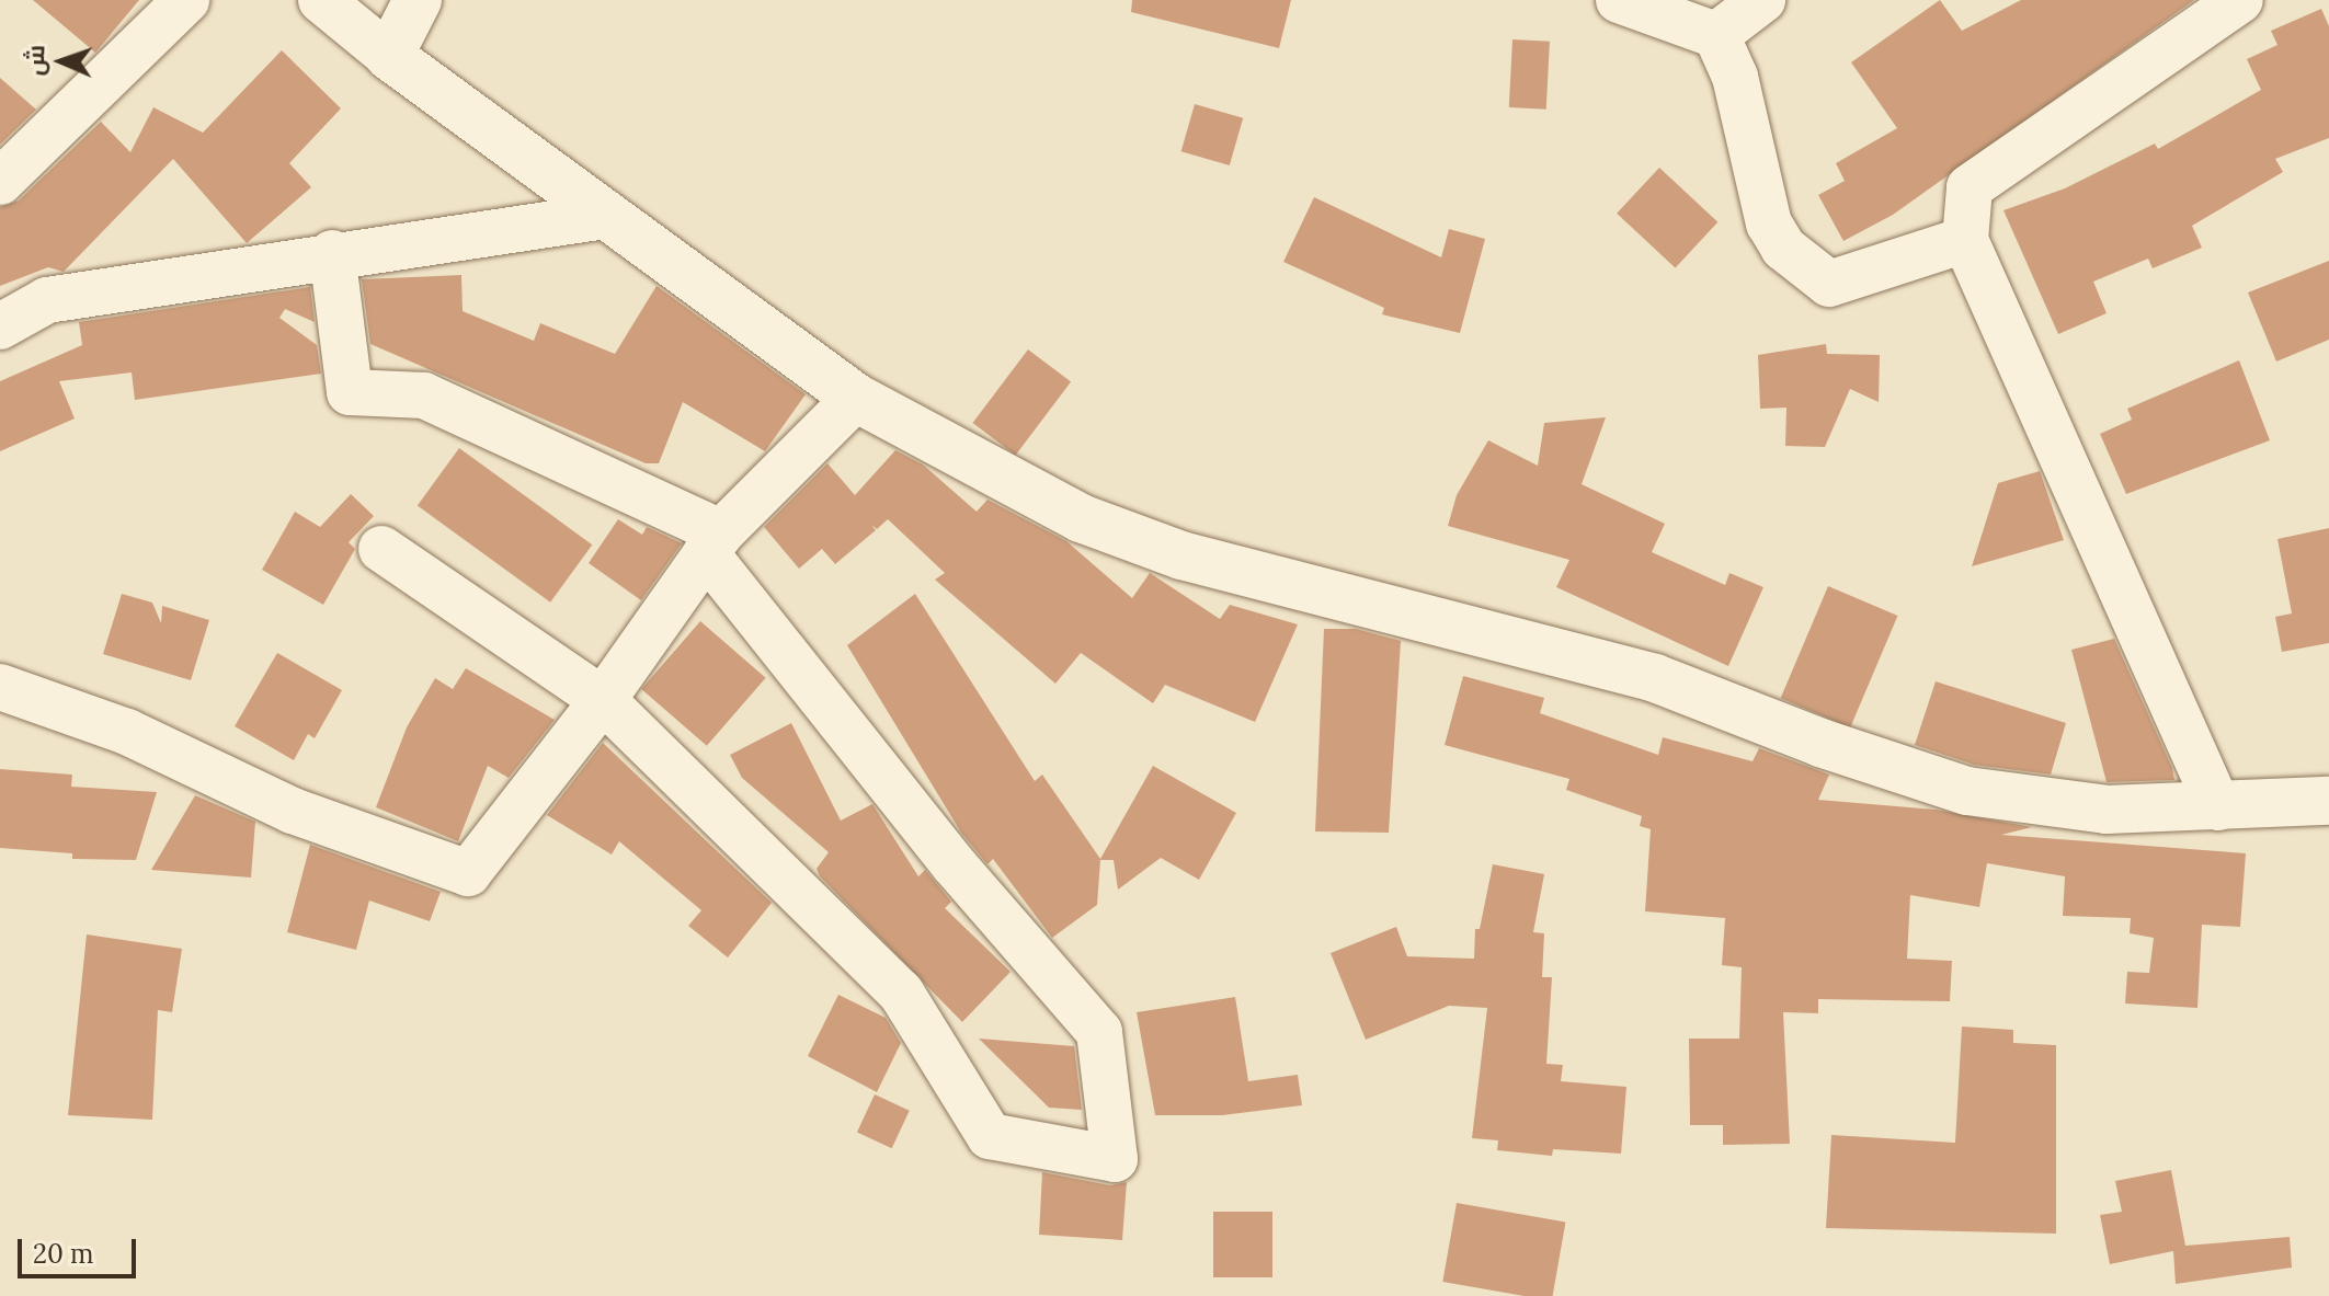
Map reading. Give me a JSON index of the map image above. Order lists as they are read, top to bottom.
{
  "scale_bar": "20 m",
  "north": "left"
}
